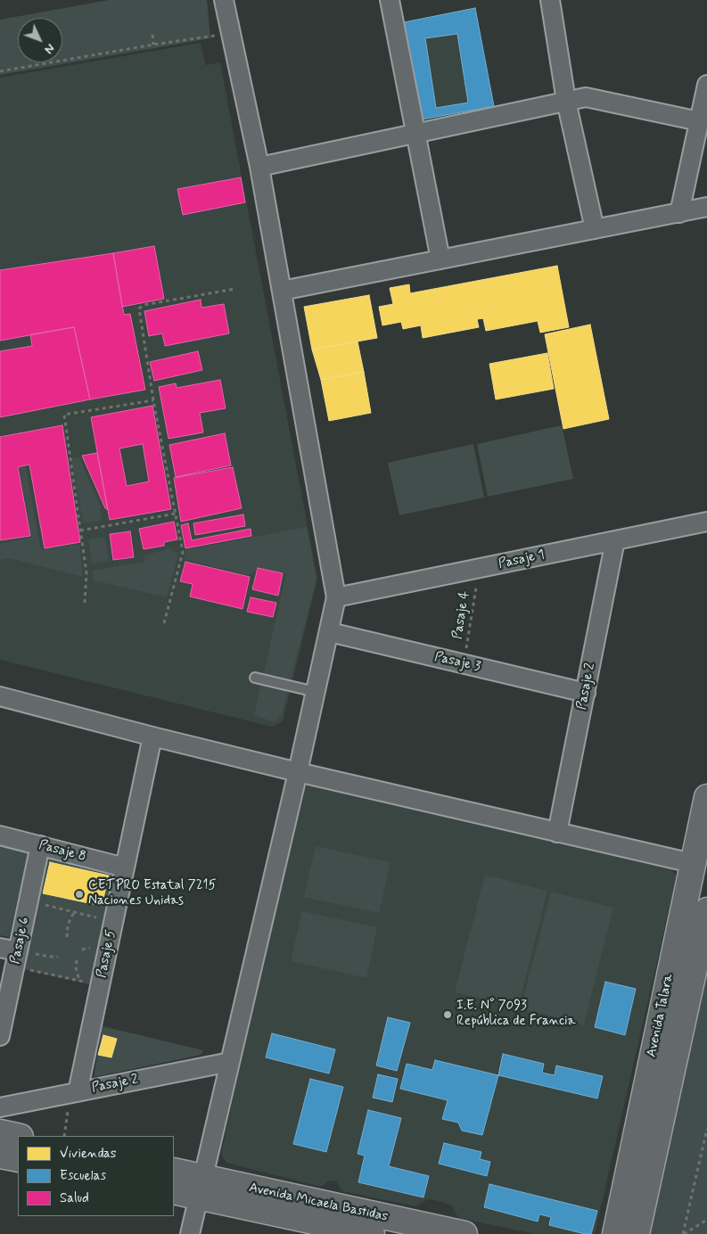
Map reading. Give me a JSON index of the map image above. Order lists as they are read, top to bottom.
{
  "streets": {
    "street": [
      "Pasaje 1",
      "Pasaje 3",
      "Pasaje 2",
      "Pasaje 8",
      "Pasaje 6",
      "Pasaje 5",
      "Avenida Talara",
      "Avenida Micaela Bastidas"
    ],
    "path": ["Pasaje 4"]
  },
  "crossings": [
    ["Pasaje 1", "Pasaje 4"],
    ["Pasaje 1", "Pasaje 2"],
    ["Pasaje 4", "Pasaje 3"],
    ["Pasaje 3", "Pasaje 2"],
    ["Pasaje 2", "Pasaje 5"],
    ["Pasaje 8", "Pasaje 6"],
    ["Pasaje 8", "Pasaje 5"]
  ],
  "places": ["CETPRO Estatal 7215 Naciones Unidas", "I.E. N° 7093 República de Francia"],
  "legend": ["Viviendas", "Escuelas", "Salud"],
  "north": "bottom right"
}
